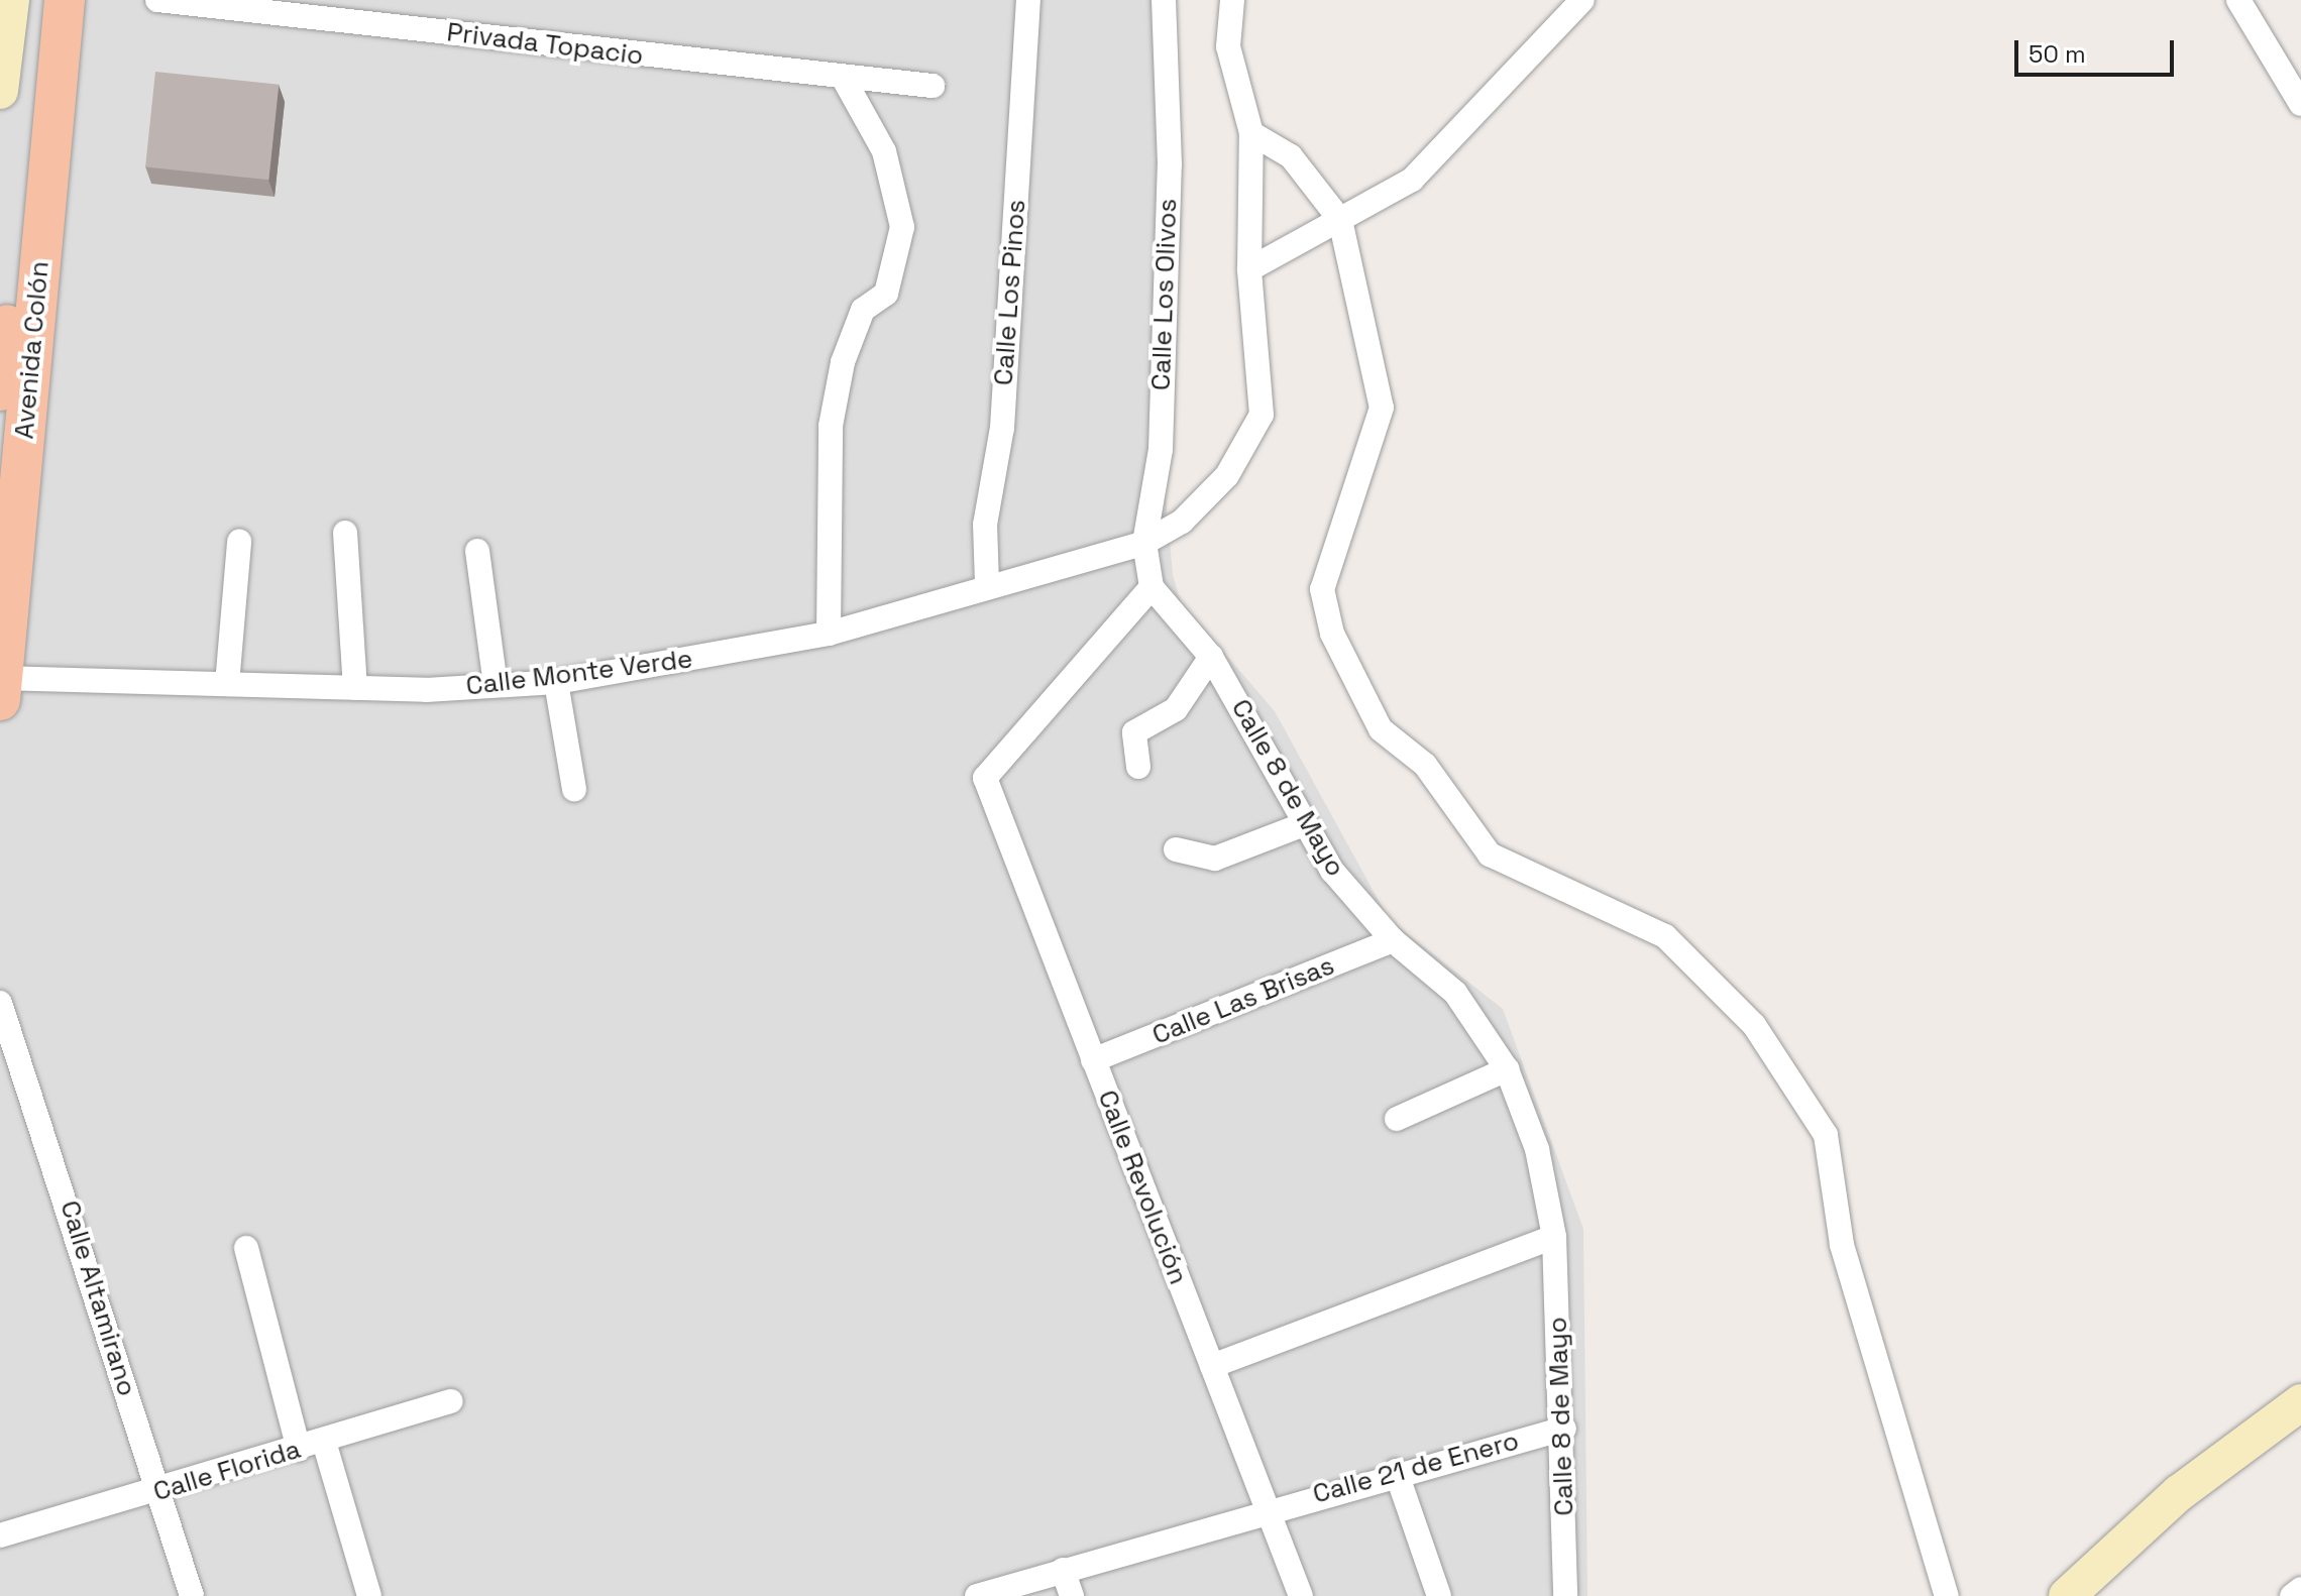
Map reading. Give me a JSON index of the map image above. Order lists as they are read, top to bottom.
{
  "streets": {
    "main road": ["Avenida Colón"],
    "street": [
      "Privada Topacio",
      "Calle Los Pinos",
      "Calle Los Olivos",
      "Calle Monte Verde",
      "Calle 8 de Mayo",
      "Calle Las Brisas",
      "Calle Revolución",
      "Calle Altamirano",
      "Calle 21 de Enero",
      "Calle Florida"
    ]
  },
  "crossings": [
    ["Calle Los Pinos", "Calle Monte Verde"],
    ["Calle Los Olivos", "Calle Monte Verde"],
    ["Calle Los Olivos", "Calle 8 de Mayo"],
    ["Calle Los Olivos", "Calle Revolución"],
    ["Avenida Colón", "Calle Monte Verde"],
    ["Calle 8 de Mayo", "Calle Las Brisas"],
    ["Calle 8 de Mayo", "Calle Revolución"],
    ["Calle 8 de Mayo", "Calle 21 de Enero"],
    ["Calle Las Brisas", "Calle Revolución"],
    ["Calle Revolución", "Calle 21 de Enero"],
    ["Calle Altamirano", "Calle Florida"]
  ],
  "scale_bar": "50 m"
}
